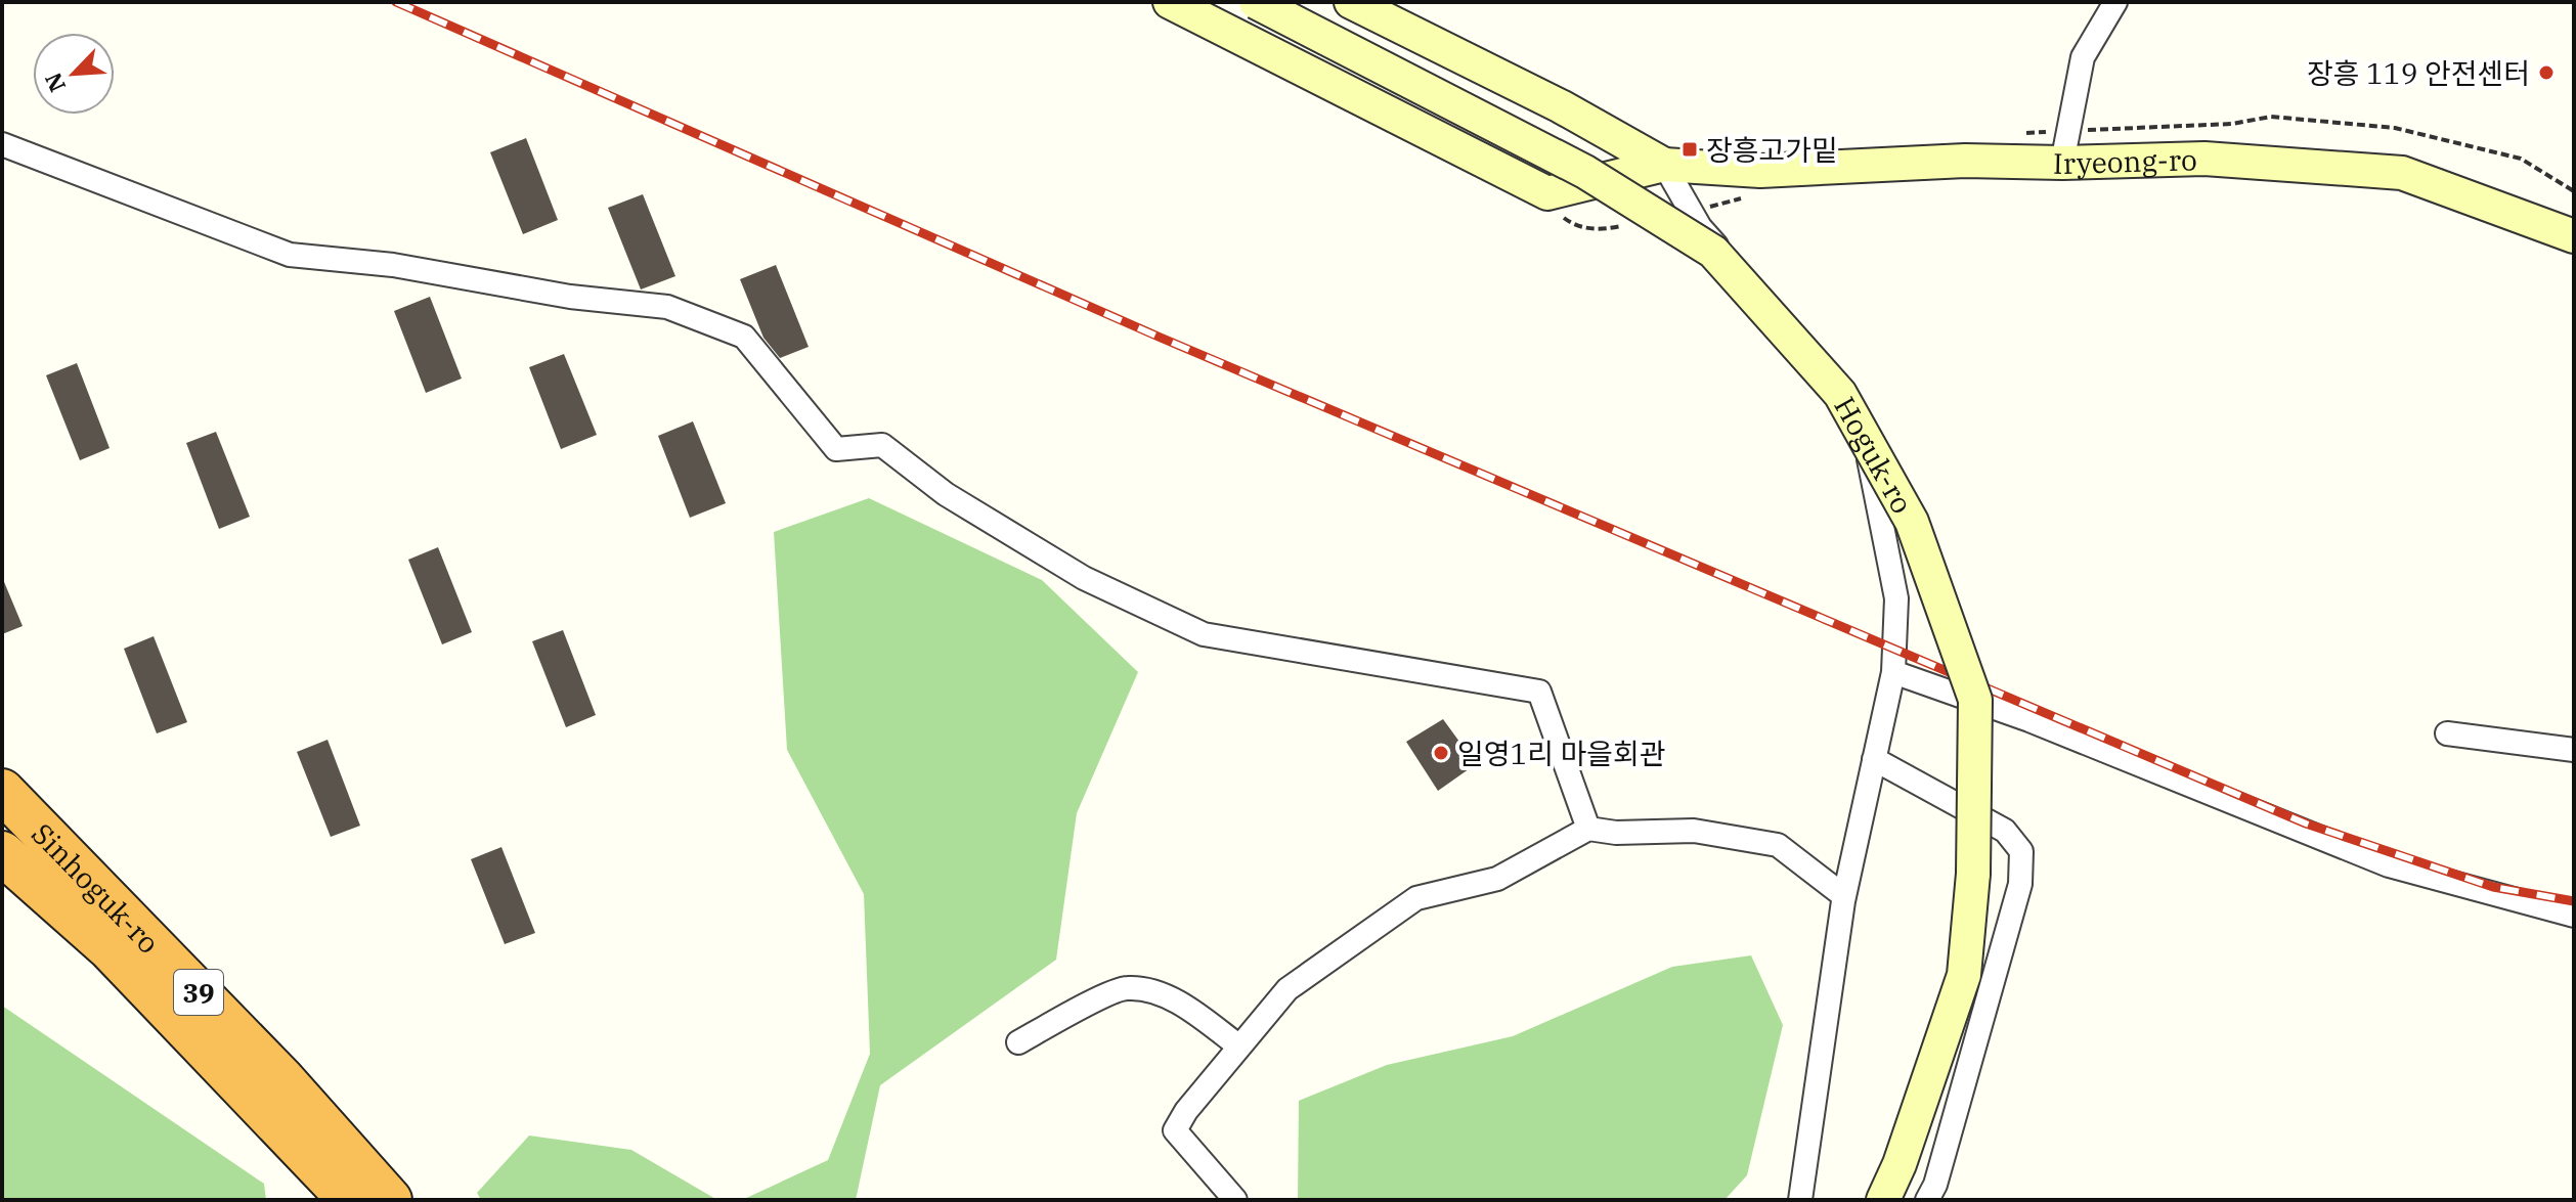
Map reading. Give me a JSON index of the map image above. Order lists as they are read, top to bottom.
{
  "streets": {
    "highway": ["Sinhoguk-ro", "39"],
    "main road": ["Iryeong-ro", "Hoguk-ro"]
  },
  "places": {
    "other": ["장흥 119 안전센터", "일영1리 마을회관"],
    "transit": ["장흥고가밑"]
  },
  "north": "bottom left"
}
